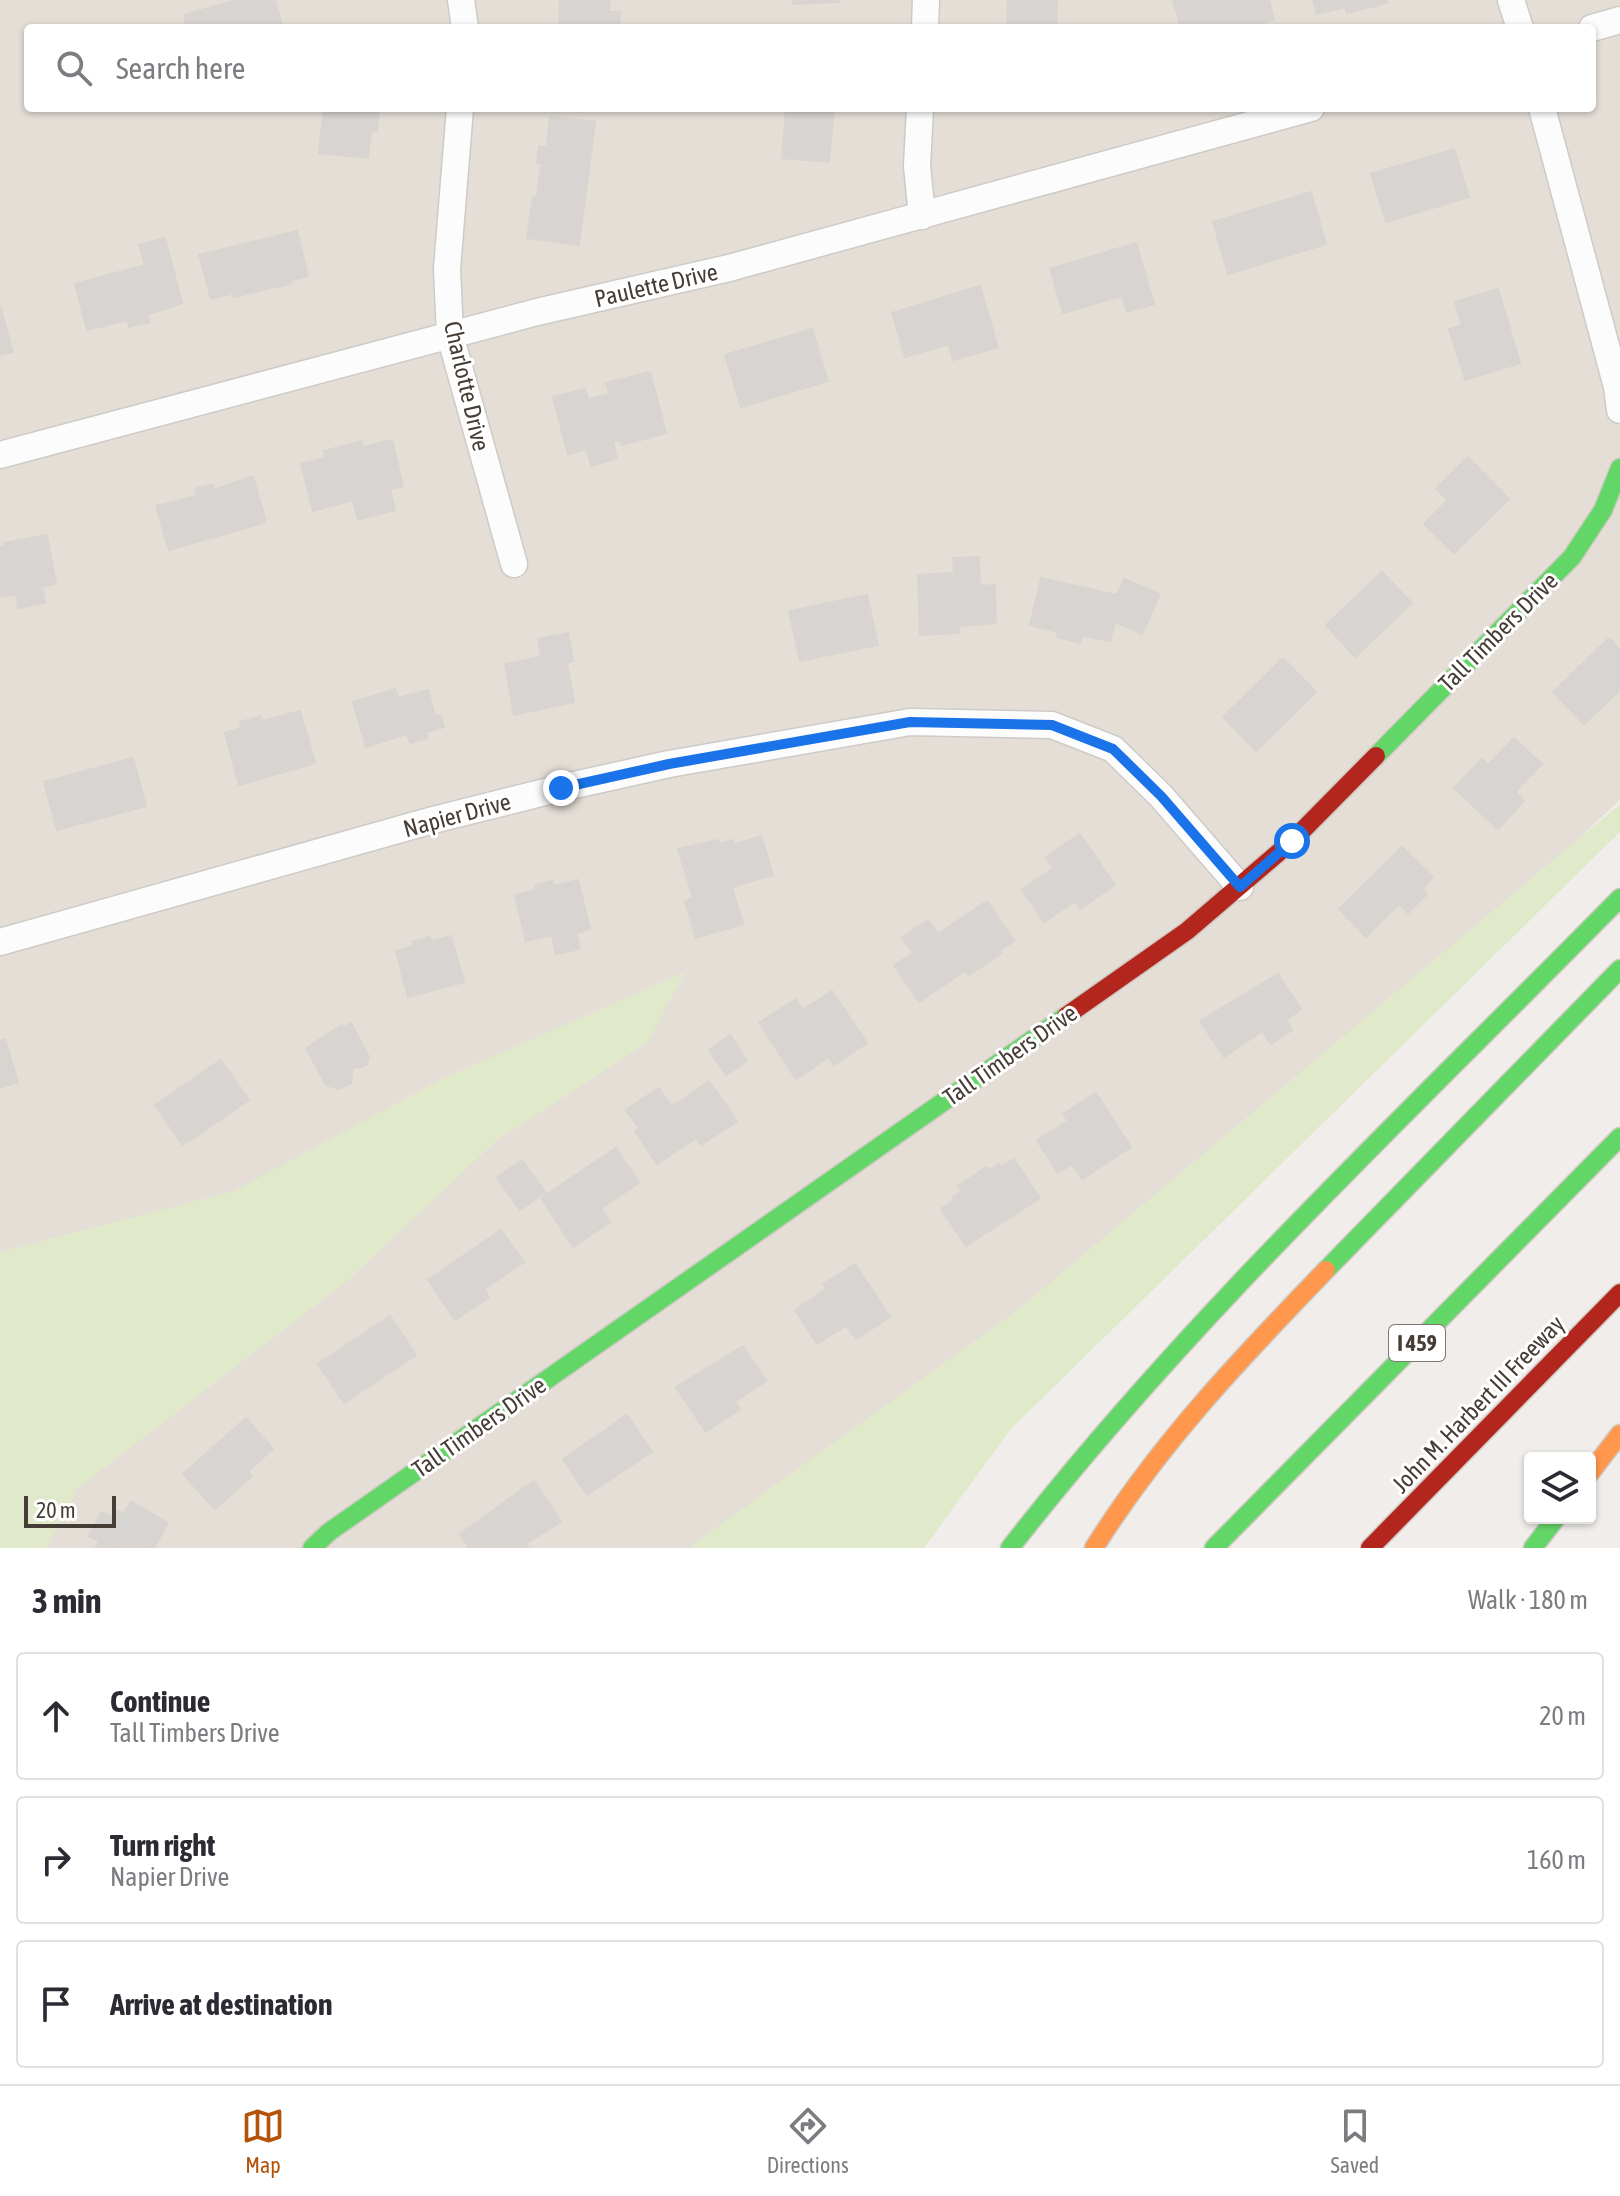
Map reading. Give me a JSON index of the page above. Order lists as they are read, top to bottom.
{
  "streets": {
    "main road": ["Tall Timbers Drive", "I 459", "John M. Harbert III Freeway"],
    "street": ["Paulette Drive", "Charlotte Drive", "Napier Drive"]
  },
  "crossings": [
    ["Paulette Drive", "Charlotte Drive"],
    ["Tall Timbers Drive", "Napier Drive"]
  ],
  "scale_bar": "20 m",
  "page": {
    "search": "Search here",
    "scale": "20 m",
    "heading": ["3 min", "Walk · 180 m"],
    "list": [
      ["Continue", "Tall Timbers Drive", "20 m"],
      ["Turn right", "Napier Drive", "160 m"],
      "Arrive at destination"
    ],
    "nav": ["Map", "Directions", "Saved"]
  }
}
